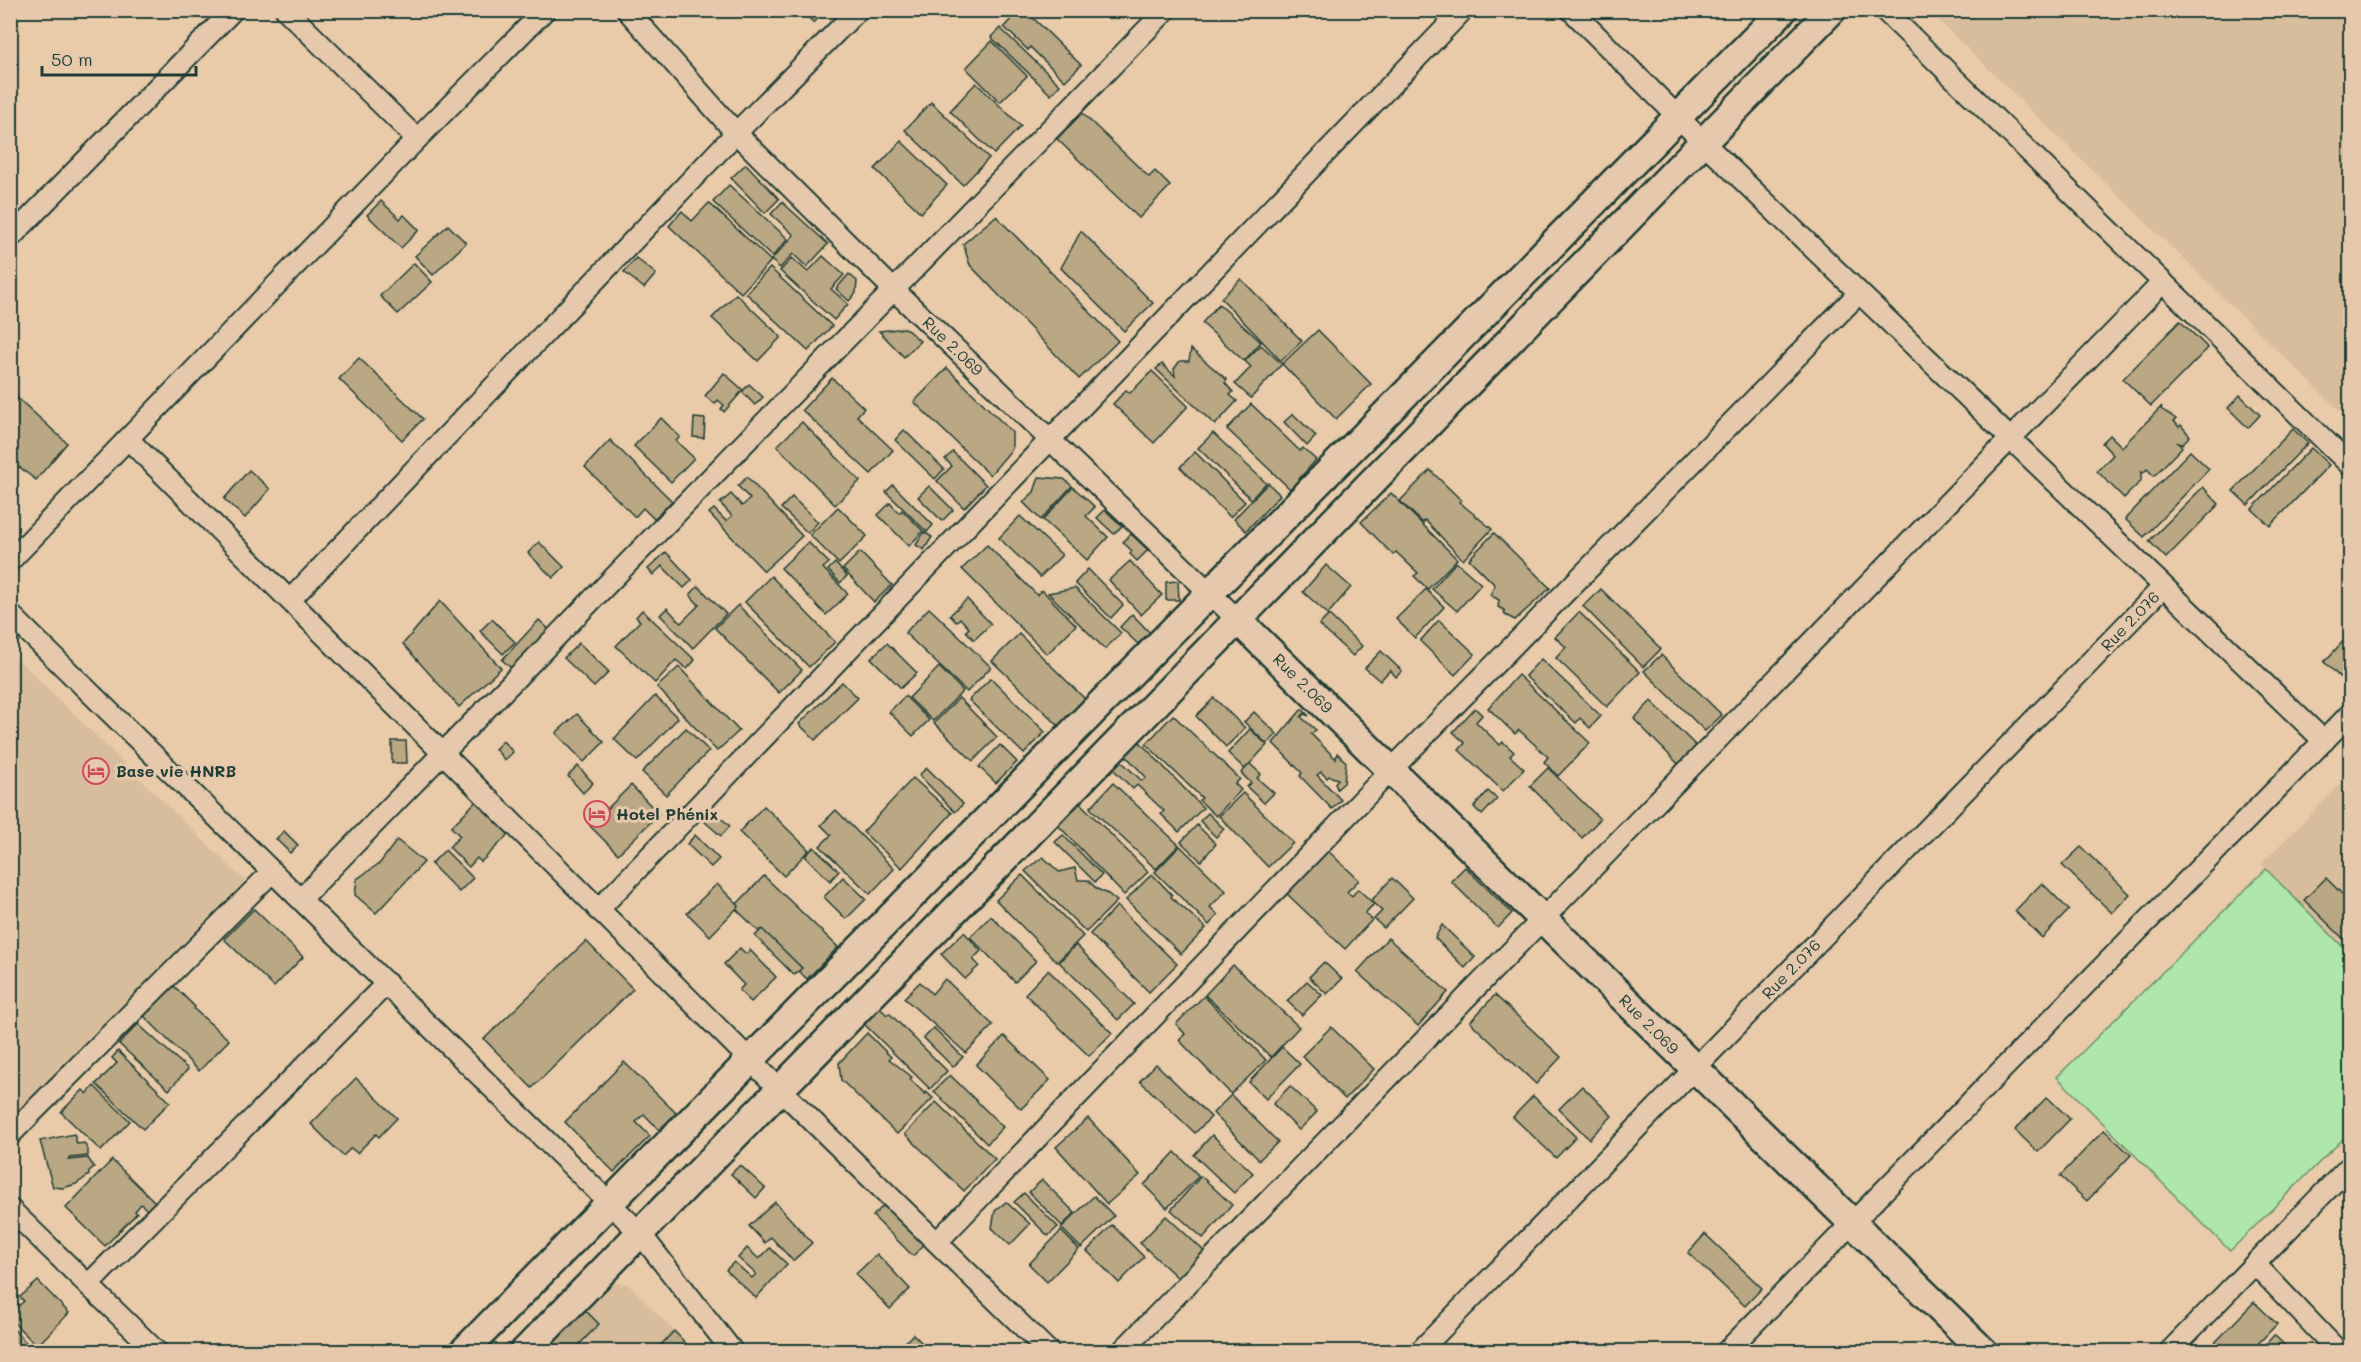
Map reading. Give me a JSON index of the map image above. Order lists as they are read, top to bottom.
{
  "streets": {
    "street": ["Rue 2.069", "Rue 2.076"]
  },
  "crossings": [
    ["Rue 2.069", "Rue 2.076"]
  ],
  "places": {
    "hotel": ["Base vie HNRB", "Hotel Phénix"]
  },
  "scale_bar": "50 m"
}
